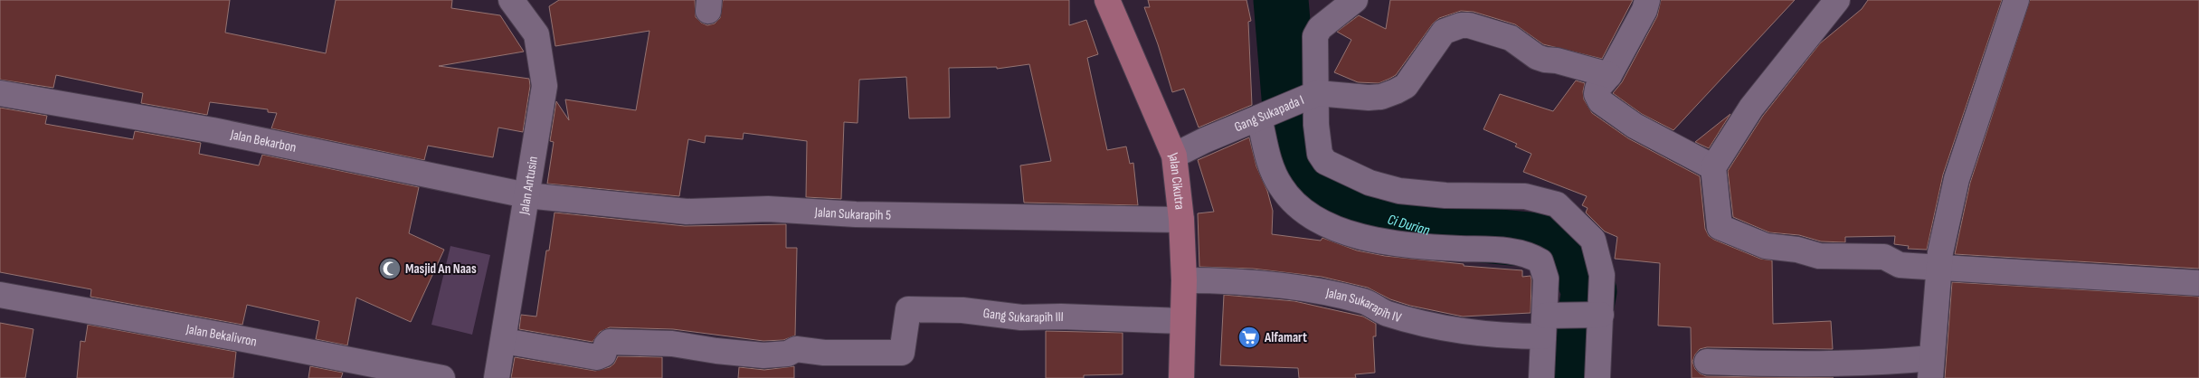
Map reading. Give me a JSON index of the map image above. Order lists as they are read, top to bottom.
{
  "streets": {
    "main road": ["Jalan Cikutra"],
    "street": [
      "Gang Sukapada I",
      "Jalan Bekarbon",
      "Jalan Antusin",
      "Jalan Sukarapih 5",
      "Jalan Sukarapih IV",
      "Gang Sukarapih III",
      "Jalan Bekalivron"
    ]
  },
  "crossings": [
    ["Gang Sukapada I", "Jalan Cikutra"],
    ["Jalan Bekarbon", "Jalan Antusin"],
    ["Jalan Bekarbon", "Jalan Sukarapih 5"],
    ["Jalan Cikutra", "Jalan Sukarapih 5"],
    ["Jalan Cikutra", "Jalan Sukarapih IV"],
    ["Jalan Cikutra", "Gang Sukarapih III"],
    ["Jalan Antusin", "Jalan Sukarapih 5"],
    ["Jalan Antusin", "Gang Sukarapih III"]
  ],
  "water": ["Ci Durian"],
  "places": {
    "mosque": ["Masjid An Naas"],
    "supermarket": ["Alfamart"]
  }
}
